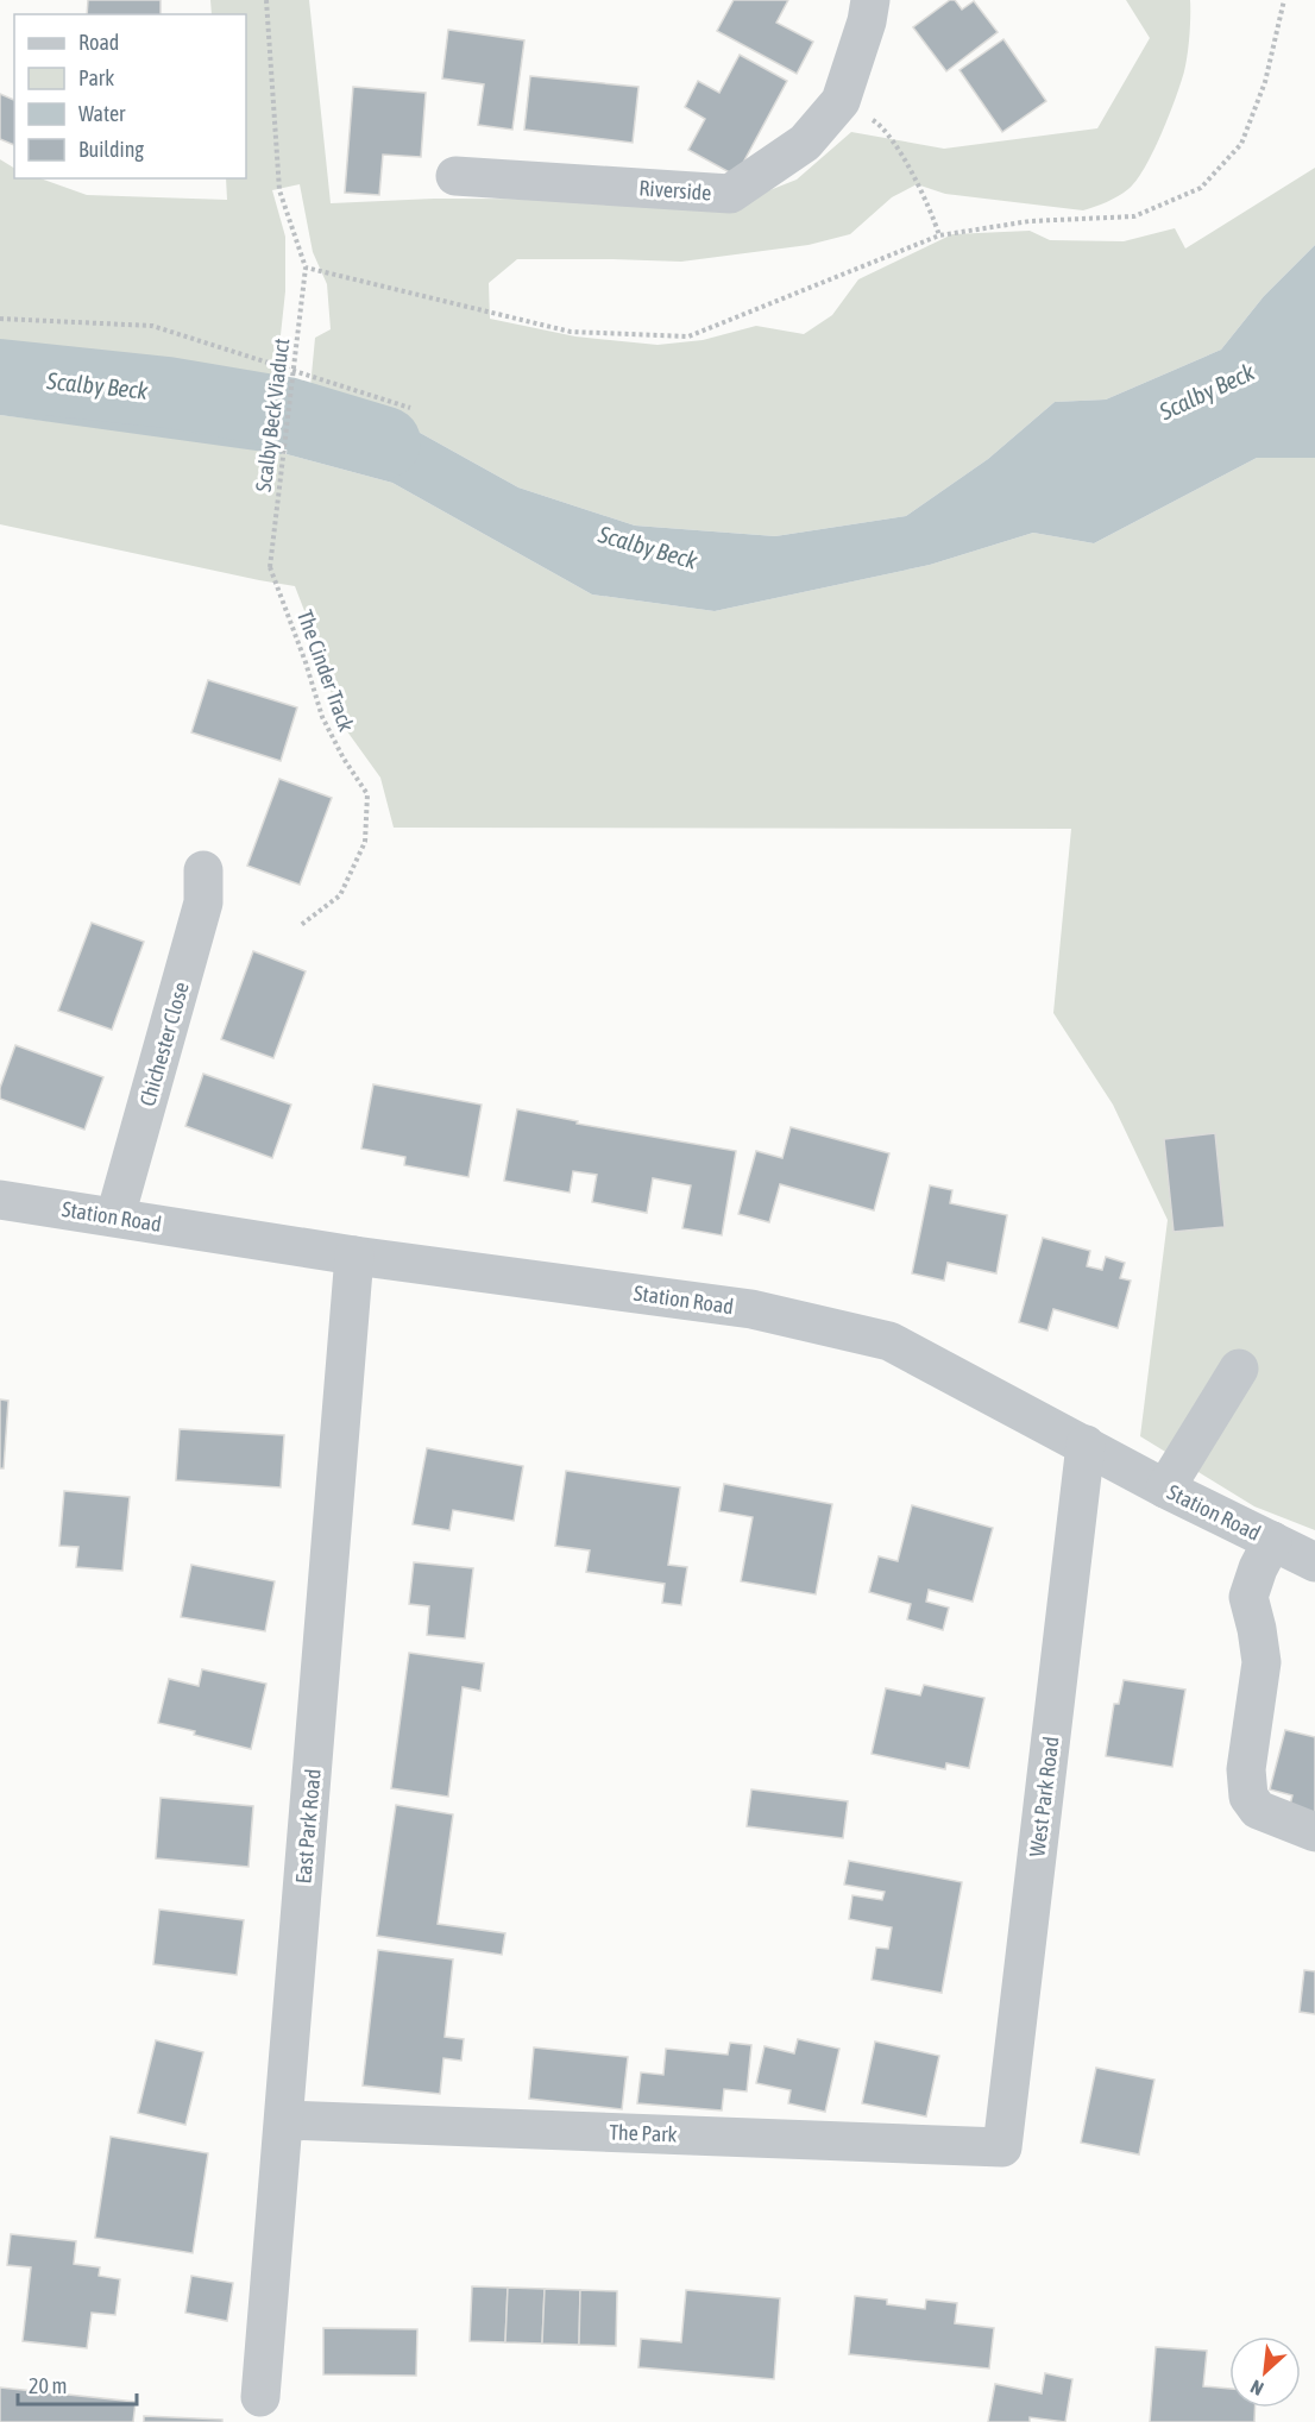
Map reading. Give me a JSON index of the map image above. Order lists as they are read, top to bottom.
{
  "streets": {
    "street": [
      "Riverside",
      "Chichester Close",
      "Station Road",
      "West Park Road",
      "East Park Road",
      "The Park"
    ],
    "path": ["Scalby Beck Viaduct", "The Cinder Track"]
  },
  "crossings": [
    ["Scalby Beck Viaduct", "The Cinder Track"],
    ["Chichester Close", "Station Road"],
    ["Station Road", "West Park Road"],
    ["Station Road", "East Park Road"],
    ["West Park Road", "The Park"],
    ["East Park Road", "The Park"]
  ],
  "water": ["Scalby Beck"],
  "legend": [
    "Road",
    "Park",
    "Water",
    "Building"
  ],
  "scale_bar": "20 m",
  "north": "bottom left"
}
